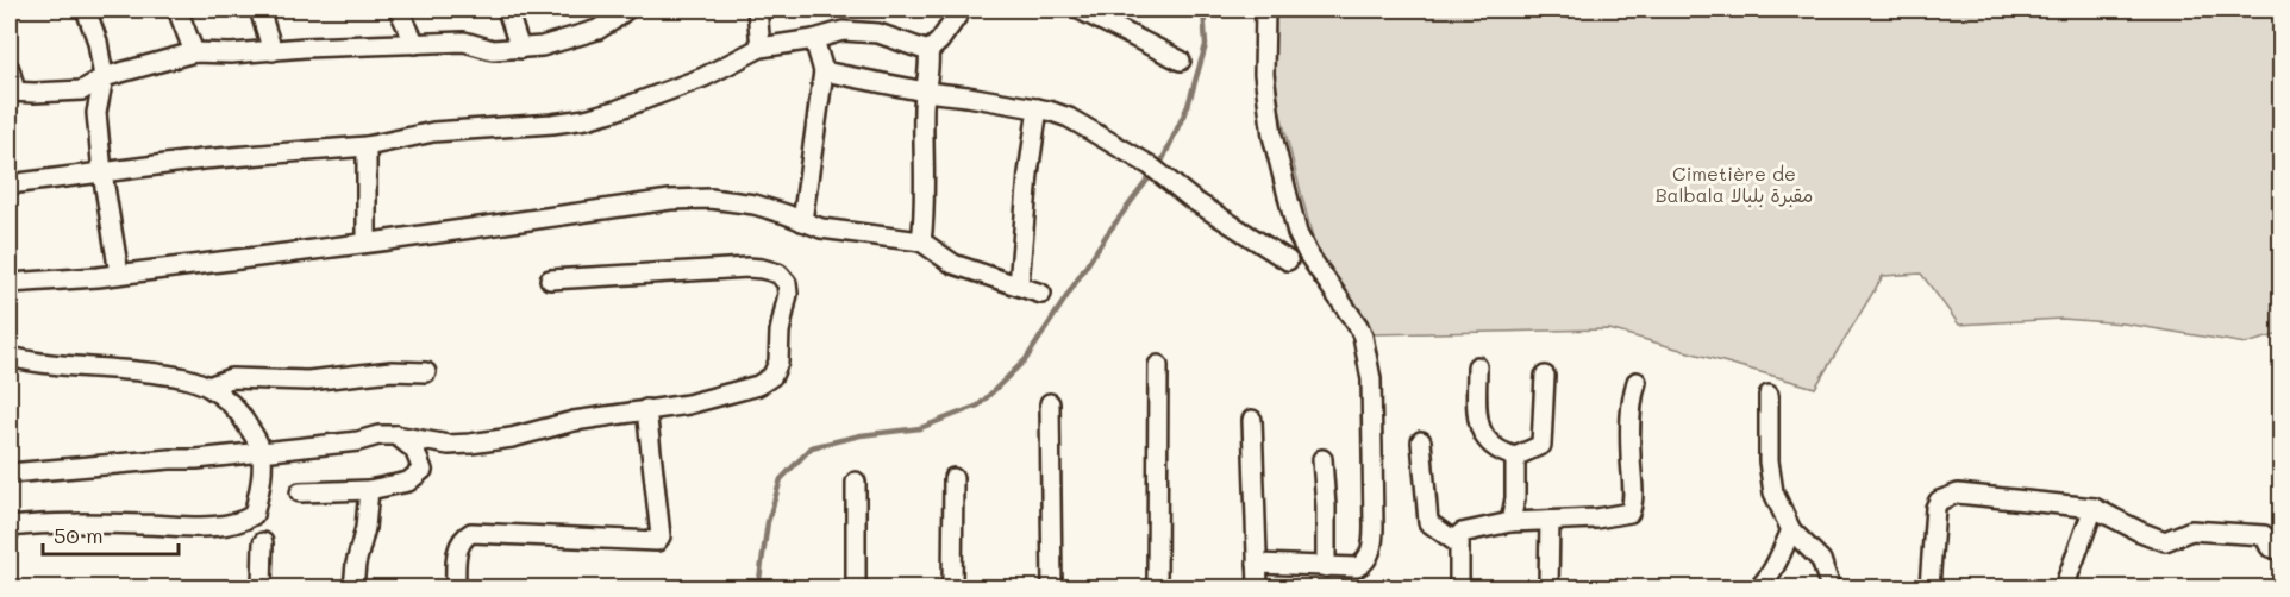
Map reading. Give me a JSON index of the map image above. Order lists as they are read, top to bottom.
{
  "parks": ["Cimetière de Balbala مقبرة بلبالا"],
  "scale_bar": "50 m"
}
